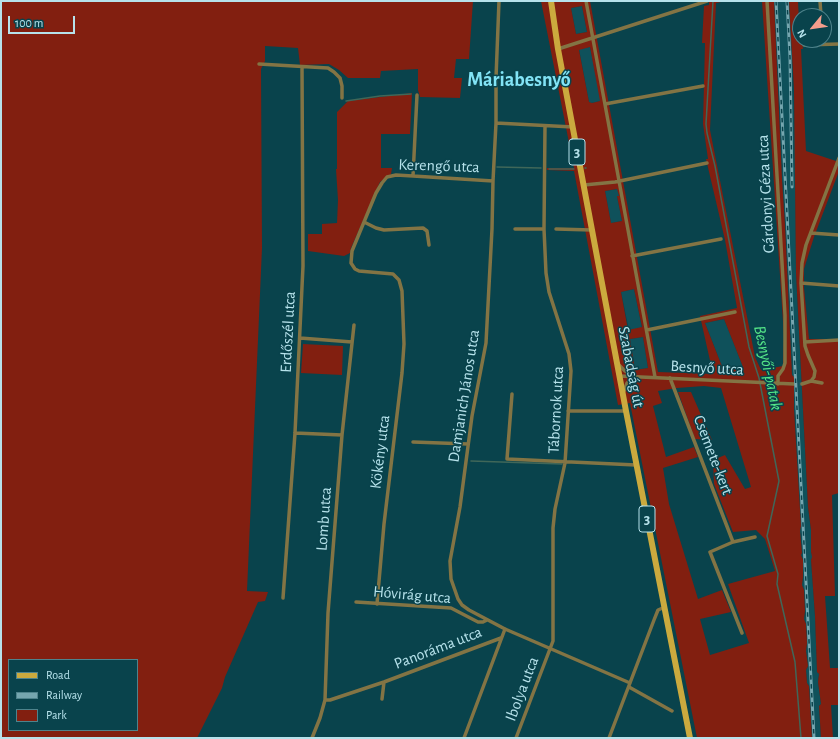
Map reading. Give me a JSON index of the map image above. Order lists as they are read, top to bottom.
{
  "streets": {
    "main road": ["3", "Szabadság út"],
    "street": [
      "Kerengő utca",
      "Gárdonyi Géza utca",
      "Erdőszél utca",
      "Besnyő utca",
      "Damjanich János utca",
      "Tábornok utca",
      "Kökény utca",
      "Csemete-kert",
      "Lomb utca",
      "Hóvirág utca",
      "Panoráma utca",
      "Ibolya utca"
    ]
  },
  "crossings": [
    ["Kerengő utca", "Damjanich János utca"],
    ["Kerengő utca", "Kökény utca"],
    ["Gárdonyi Géza utca", "Besnyő utca"],
    ["Szabadság út", "Besnyő utca"],
    ["Besnyő utca", "Csemete-kert"],
    ["Damjanich János utca", "Tábornok utca"],
    ["Damjanich János utca", "Hóvirág utca"],
    ["Damjanich János utca", "Ibolya utca"],
    ["Tábornok utca", "Ibolya utca"],
    ["Kökény utca", "Hóvirág utca"],
    ["Lomb utca", "Panoráma utca"]
  ],
  "districts": ["Máriabesnyő"],
  "water": ["Besnyői-patak"],
  "legend": ["Road", "Railway", "Park"],
  "scale_bar": "100 m",
  "north": "bottom left"
}
